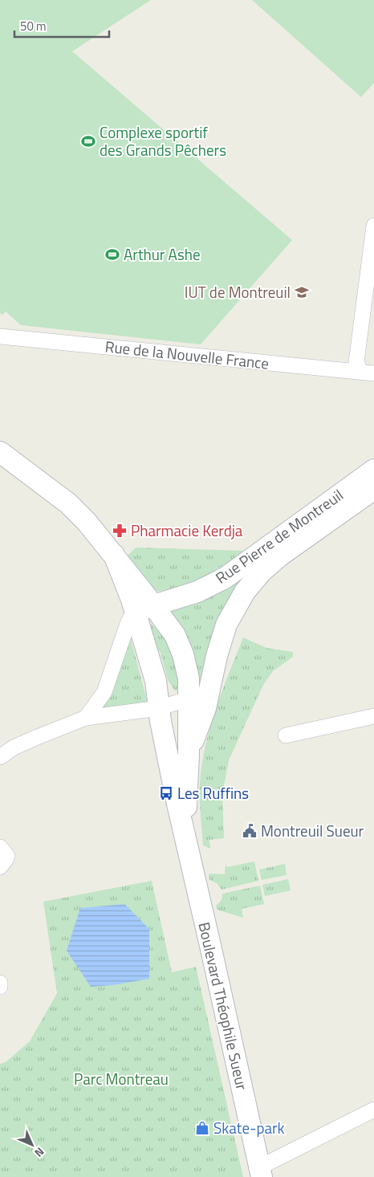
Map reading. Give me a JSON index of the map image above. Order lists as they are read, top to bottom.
{
  "streets": {
    "main road": ["Rue Pierre de Montreuil", "Boulevard Théophile Sueur"],
    "street": ["Rue de la Nouvelle France"]
  },
  "crossings": [
    ["Rue Pierre de Montreuil", "Boulevard Théophile Sueur"]
  ],
  "parks": ["Parc Montreau"],
  "places": {
    "sports": ["Complexe sportif des Grands Pêchers", "Arthur Ashe"],
    "school or university": ["IUT de Montreuil"],
    "pharmacy": ["Pharmacie Kerdja"],
    "bus stop": ["Les Ruffins"],
    "public building": ["Montreuil Sueur"],
    "shop": ["Skate-park"]
  },
  "scale_bar": "50 m",
  "north": "bottom right"
}
